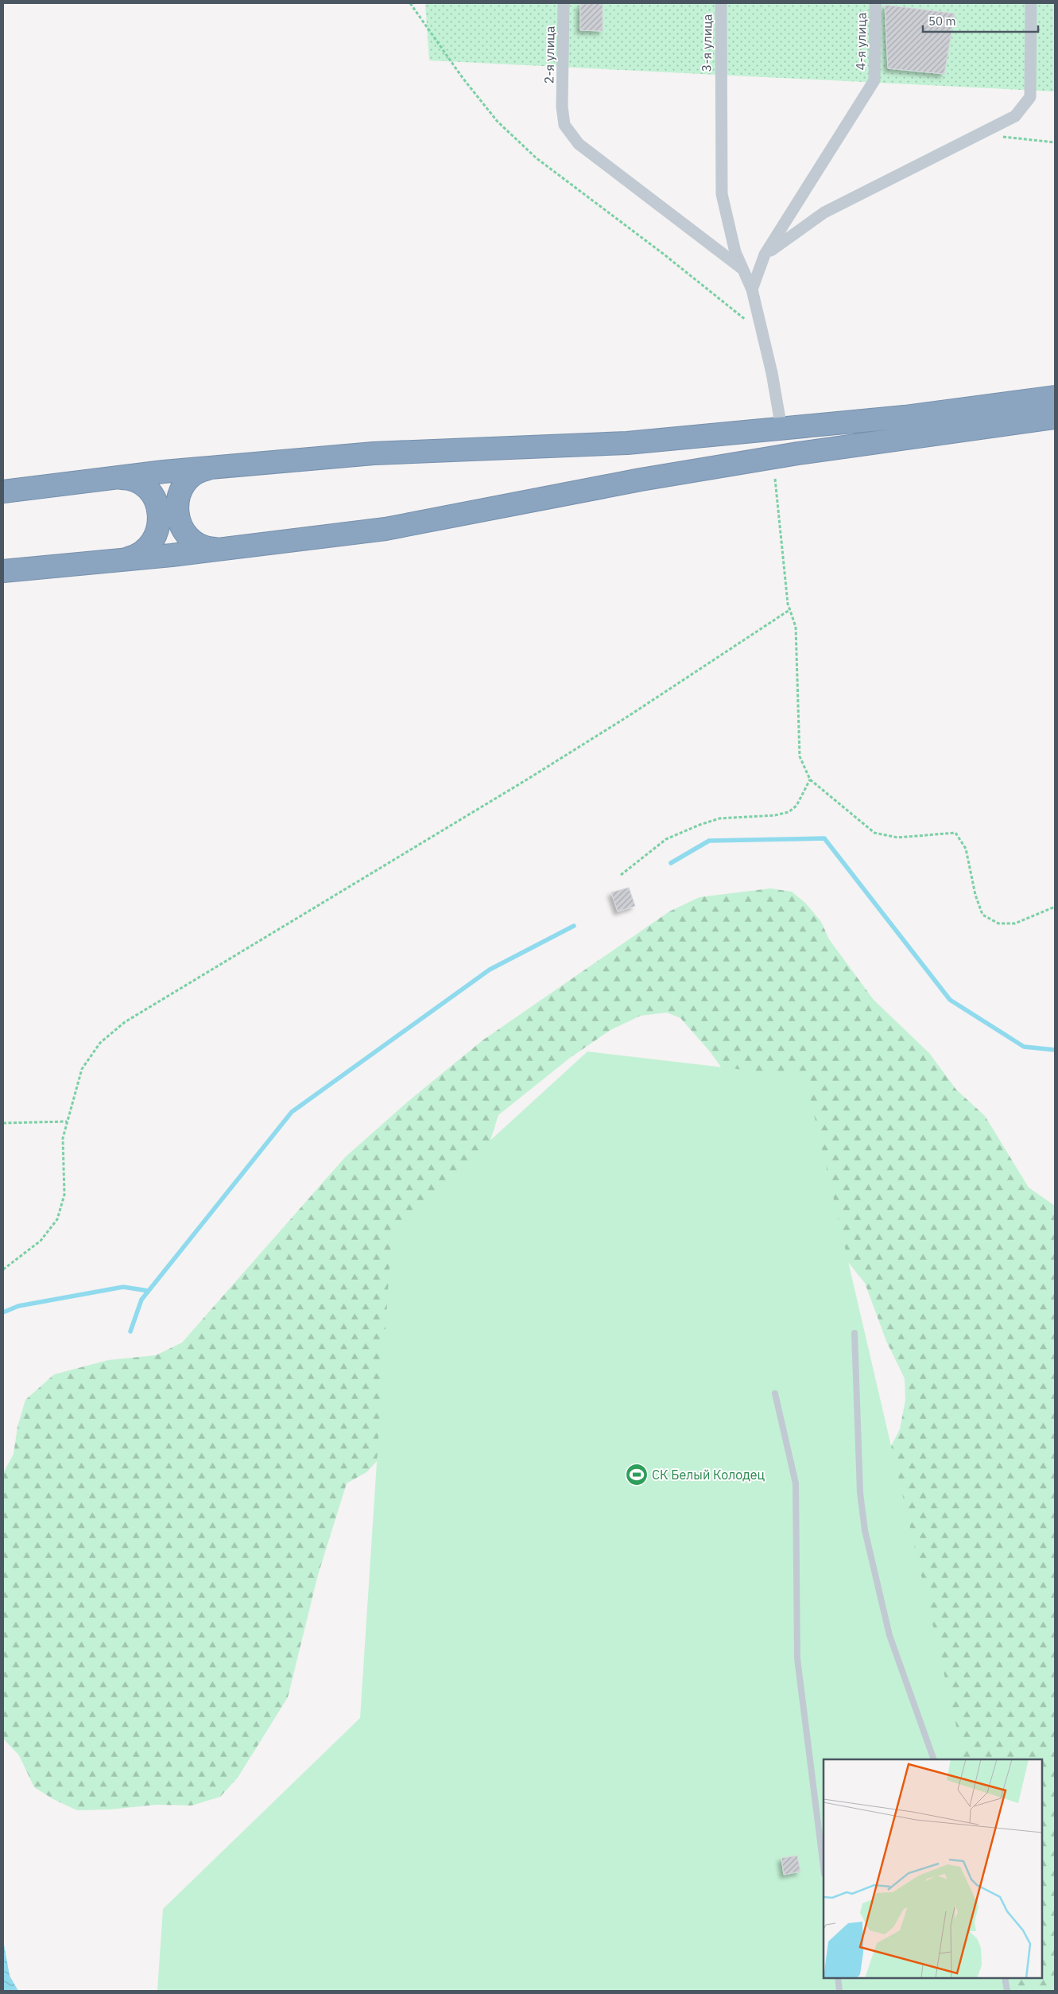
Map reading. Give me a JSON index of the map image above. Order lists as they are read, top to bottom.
{
  "streets": {
    "street": ["4-я улица", "3-я улица", "2-я улица"]
  },
  "crossings": [
    ["3-я улица", "2-я улица"]
  ],
  "places": {
    "sports": ["СК Белый Колодец"]
  },
  "scale_bar": "50 m"
}
